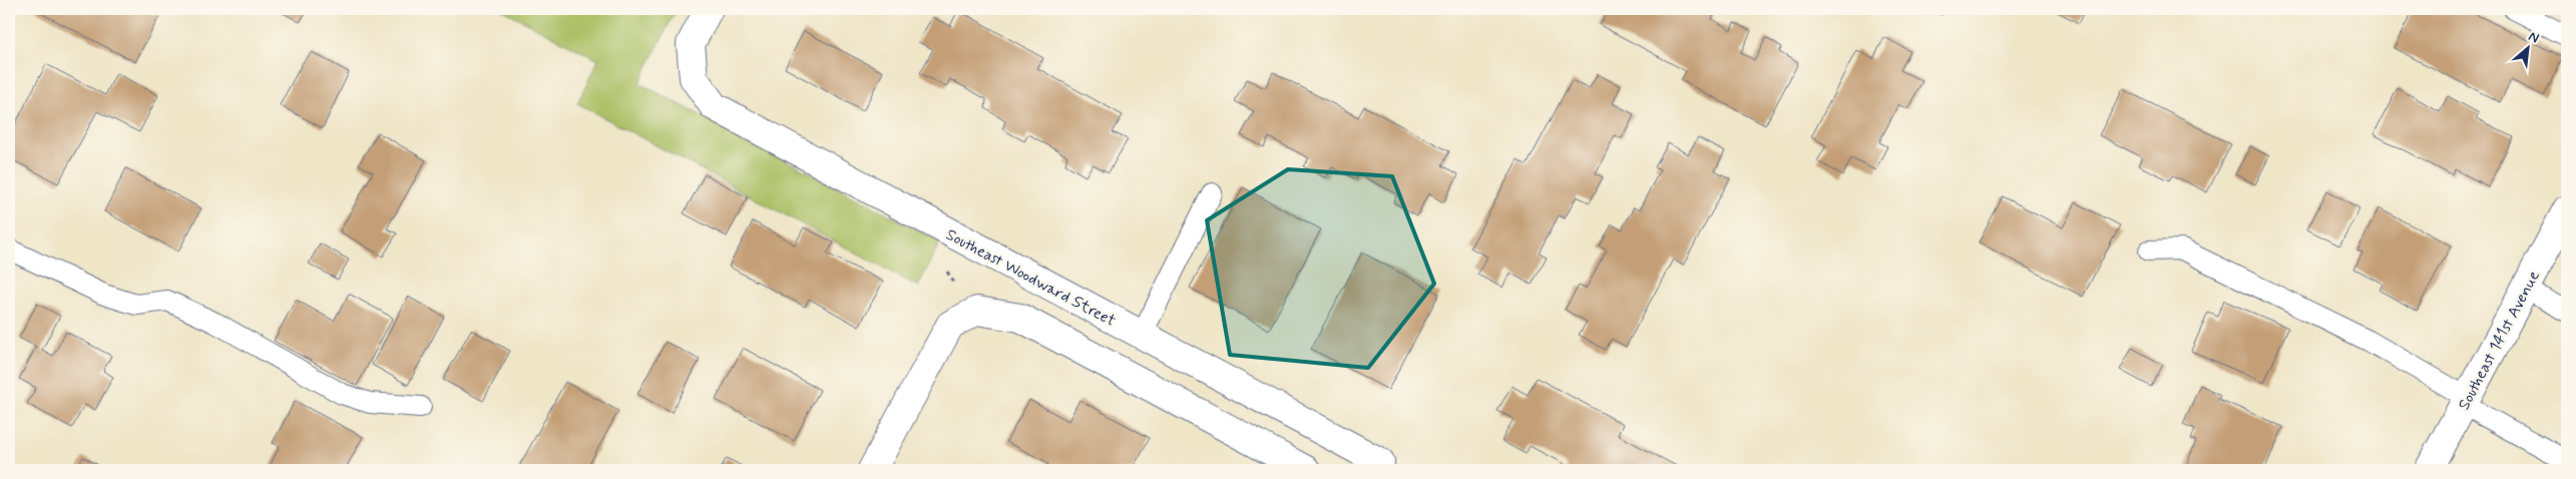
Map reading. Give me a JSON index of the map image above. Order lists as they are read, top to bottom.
{
  "streets": {
    "street": ["Southeast Woodward Street", "Southeast 141st Avenue"]
  },
  "north": "top right"
}
